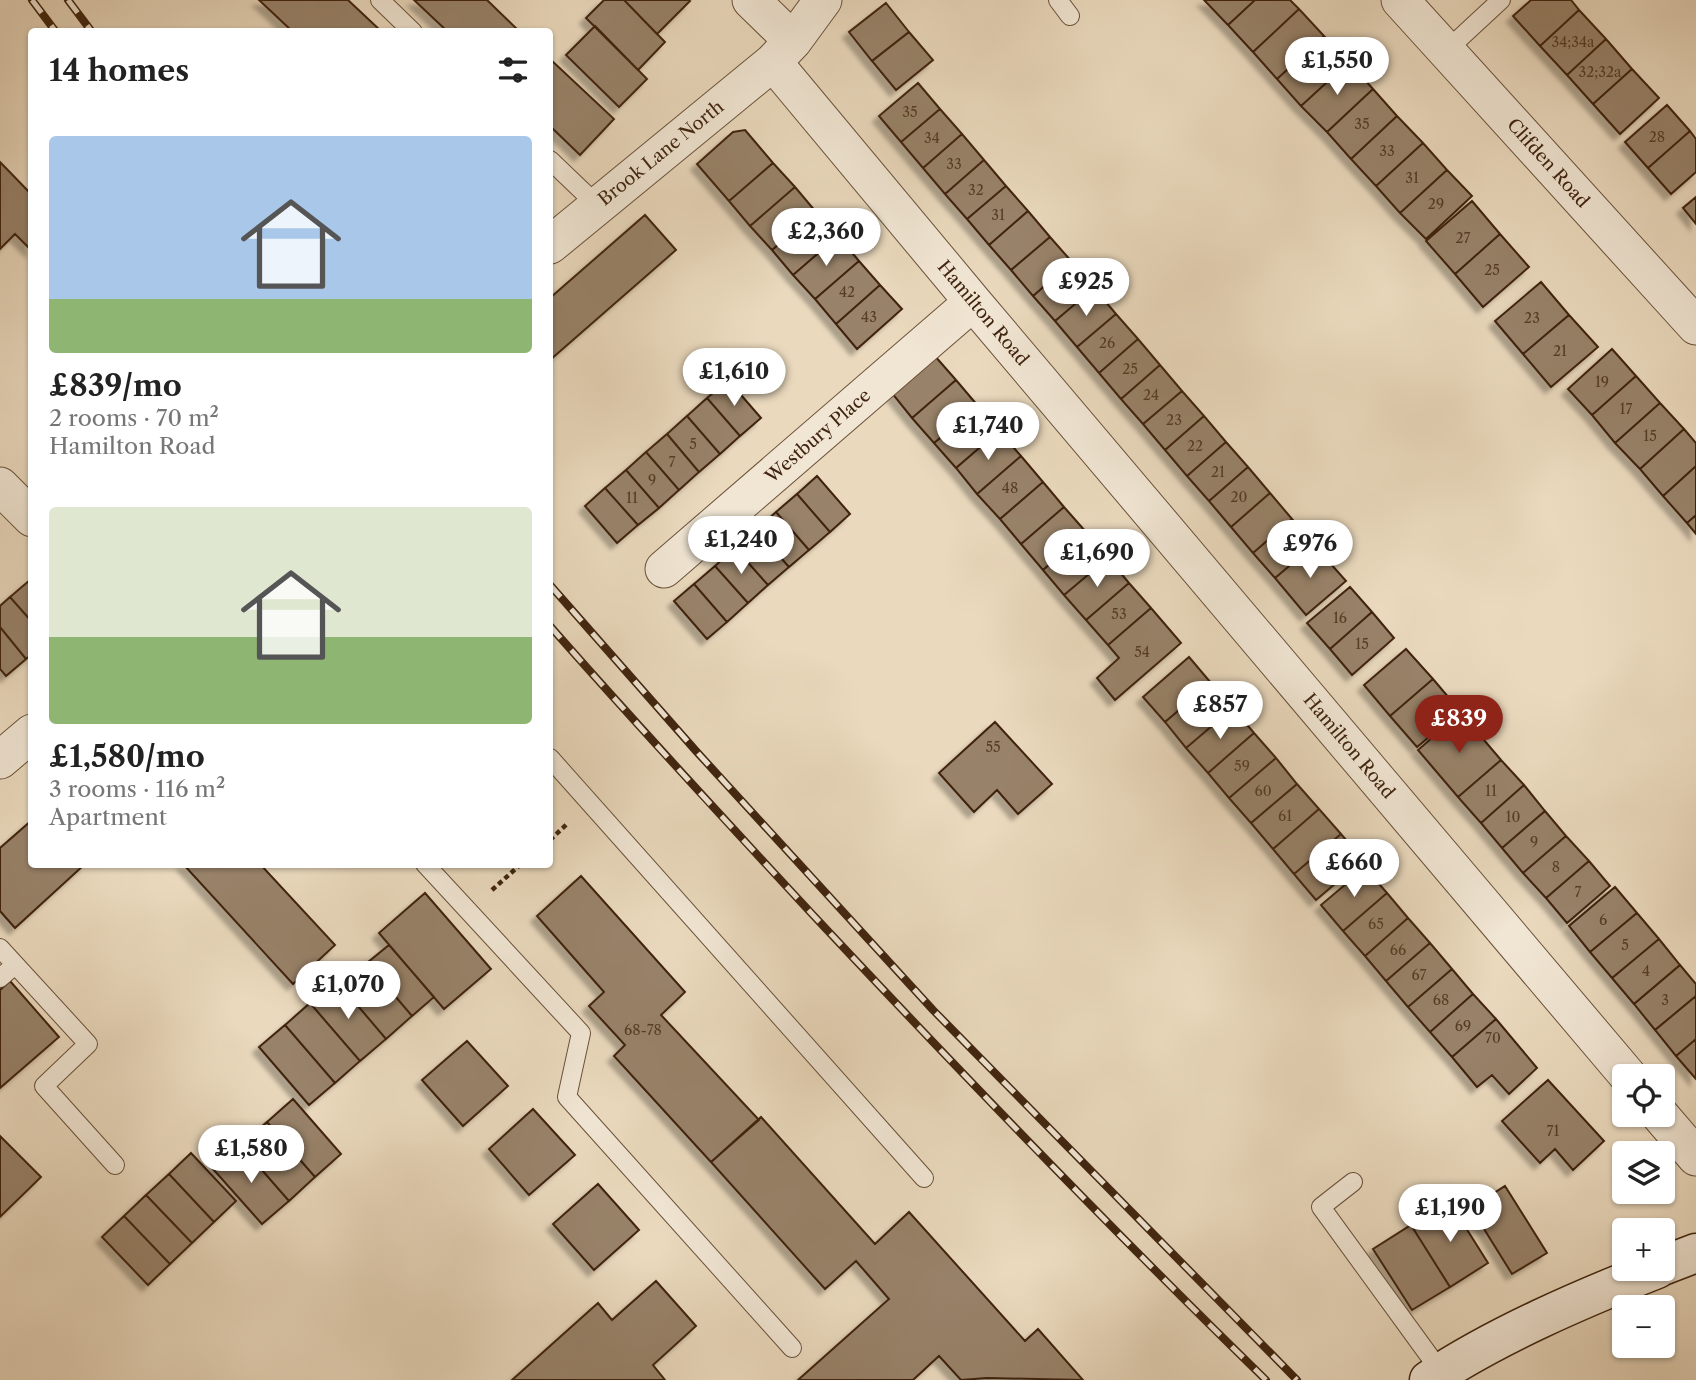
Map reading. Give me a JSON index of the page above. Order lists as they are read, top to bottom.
{
  "streets": {
    "street": [
      "Brook Lane North",
      "Clifden Road",
      "Hamilton Road",
      "Westbury Place"
    ]
  },
  "crossings": [
    ["Brook Lane North", "Hamilton Road"],
    ["Hamilton Road", "Westbury Place"]
  ],
  "house_numbers": [
    "34;34a",
    "32;32a",
    "35",
    "35",
    "28",
    "34",
    "33",
    "33",
    "31",
    "32",
    "29",
    "31",
    "27",
    "25",
    "42",
    "43",
    "23",
    "26",
    "21",
    "25",
    "19",
    "24",
    "17",
    "23",
    "15",
    "5",
    "22",
    "7",
    "21",
    "9",
    "48",
    "20",
    "11",
    "53",
    "16",
    "15",
    "54",
    "55",
    "59",
    "60",
    "11",
    "61",
    "10",
    "9",
    "8",
    "7",
    "6",
    "65",
    "5",
    "66",
    "4",
    "67",
    "68",
    "3",
    "69",
    "68-78",
    "70",
    "71"
  ],
  "page": {
    "heading": "14 homes",
    "price": [
      "£1,550",
      "£2,360",
      "£925",
      "£1,610",
      "£1,740",
      "£1,240",
      "£976",
      "£1,690",
      "£857",
      "£839",
      "£660",
      "£1,070",
      "£1,580",
      "£1,190"
    ],
    "list": [
      {
        "name": "£839/mo",
        "note": "2 rooms · 70 m² · Hamilton Road"
      },
      {
        "name": "£1,580/mo",
        "note": "3 rooms · 116 m² · Apartment"
      }
    ],
    "map_buttons": ["+", "−"]
  }
}
